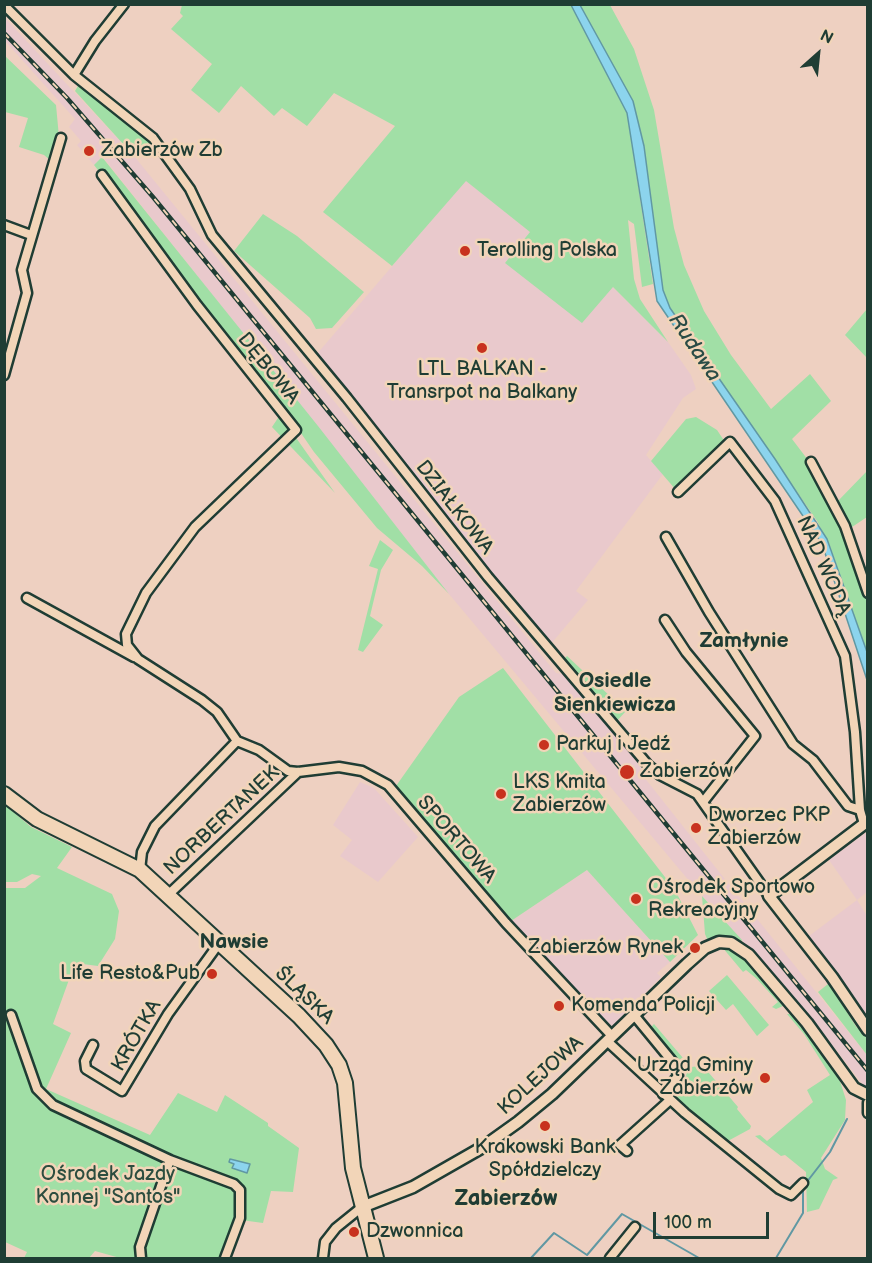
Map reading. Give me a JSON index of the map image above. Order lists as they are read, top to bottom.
{
  "streets": {
    "main road": ["ŚLĄSKA"],
    "street": [
      "DĘBOWA",
      "DZIAŁKOWA",
      "NAD WODĄ",
      "NORBERTANEK",
      "SPORTOWA",
      "KRÓTKA",
      "KOLEJOWA"
    ]
  },
  "crossings": [
    ["NORBERTANEK", "SPORTOWA"],
    ["NORBERTANEK", "ŚLĄSKA"],
    ["SPORTOWA", "KOLEJOWA"],
    ["ŚLĄSKA", "KRÓTKA"],
    ["ŚLĄSKA", "KOLEJOWA"]
  ],
  "districts": [
    "Zamłynie",
    "Osiedle Sienkiewicza",
    "Nawsie",
    "Zabierzów"
  ],
  "water": ["Rudawa"],
  "parks": ["Ośrodek Jazdy Konnej \"Santos\""],
  "places": [
    "Zabierzów Zb",
    "Terolling Polska",
    "LTL BALKAN - Transrpot na Balkany",
    "Parkuj i Jedź",
    "Zabierzów",
    "LKS Kmita Zabierzów",
    "Dworzec PKP Zabierzów",
    "Ośrodek Sportowo Rekreacyjny",
    "Zabierzów Rynek",
    "Life Resto&Pub",
    "Komenda Policji",
    "Urząd Gminy Zabierzów",
    "Krakowski Bank Spółdzielczy",
    "Dzwonnica"
  ],
  "scale_bar": "100 m",
  "north": "top right"
}
